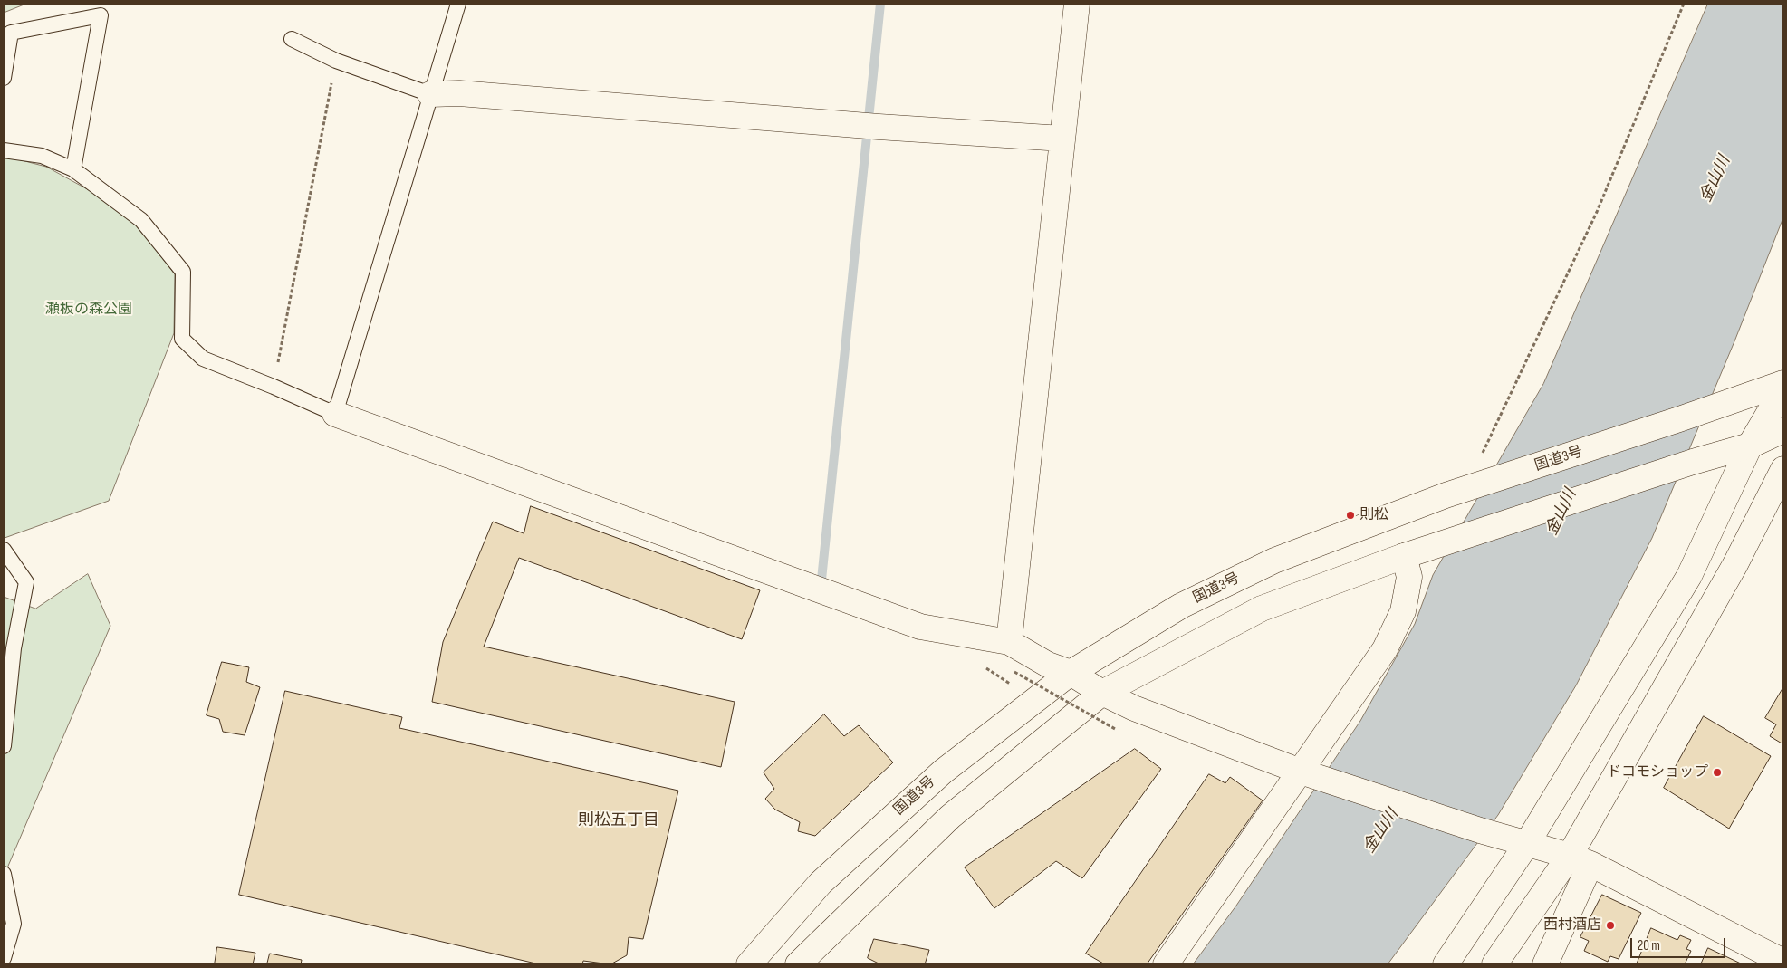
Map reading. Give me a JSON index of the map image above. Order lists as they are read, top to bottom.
{
  "streets": {
    "main road": ["国道3号"]
  },
  "districts": ["則松五丁目"],
  "water": ["金山川"],
  "parks": ["瀬板の森公園"],
  "places": ["則松", "ドコモショップ", "西村酒店"],
  "scale_bar": "20 m"
}
